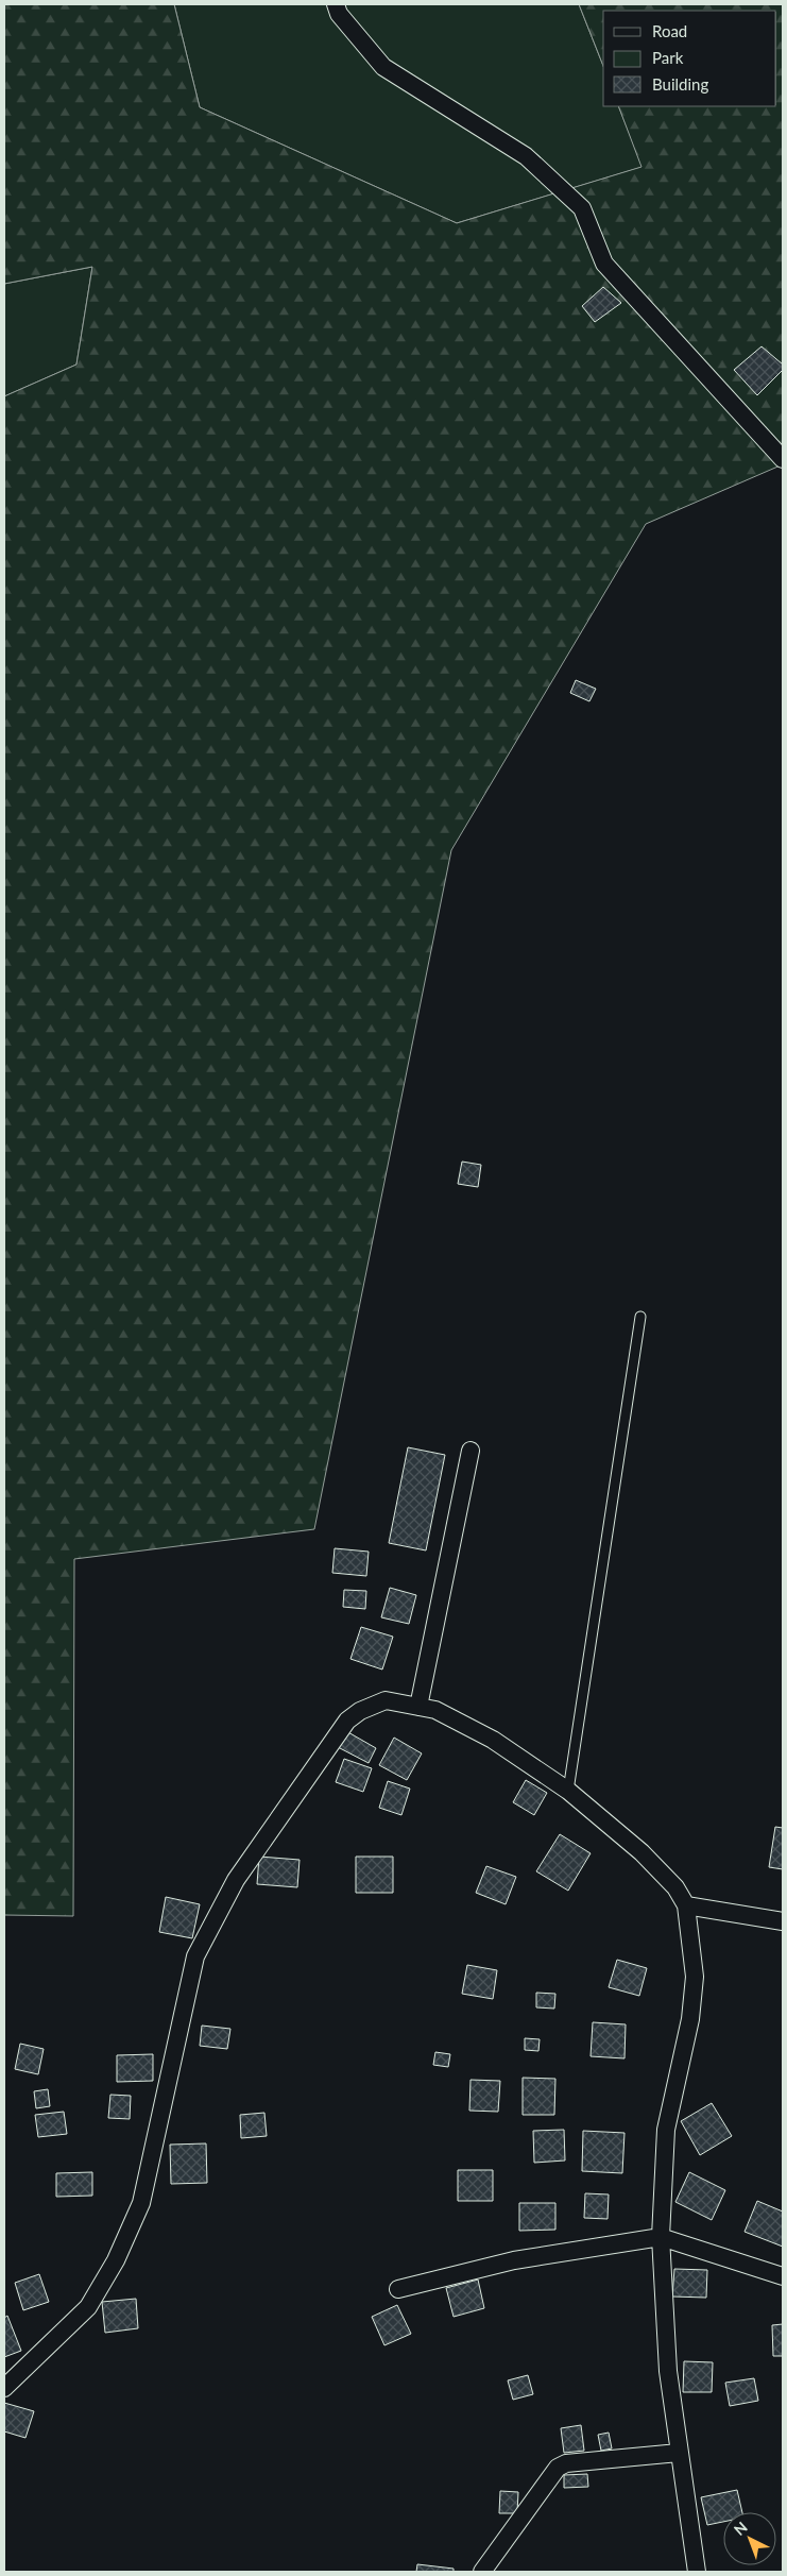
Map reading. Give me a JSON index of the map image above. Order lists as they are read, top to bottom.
{
  "legend": ["Road", "Park", "Building"],
  "north": "top left"
}
